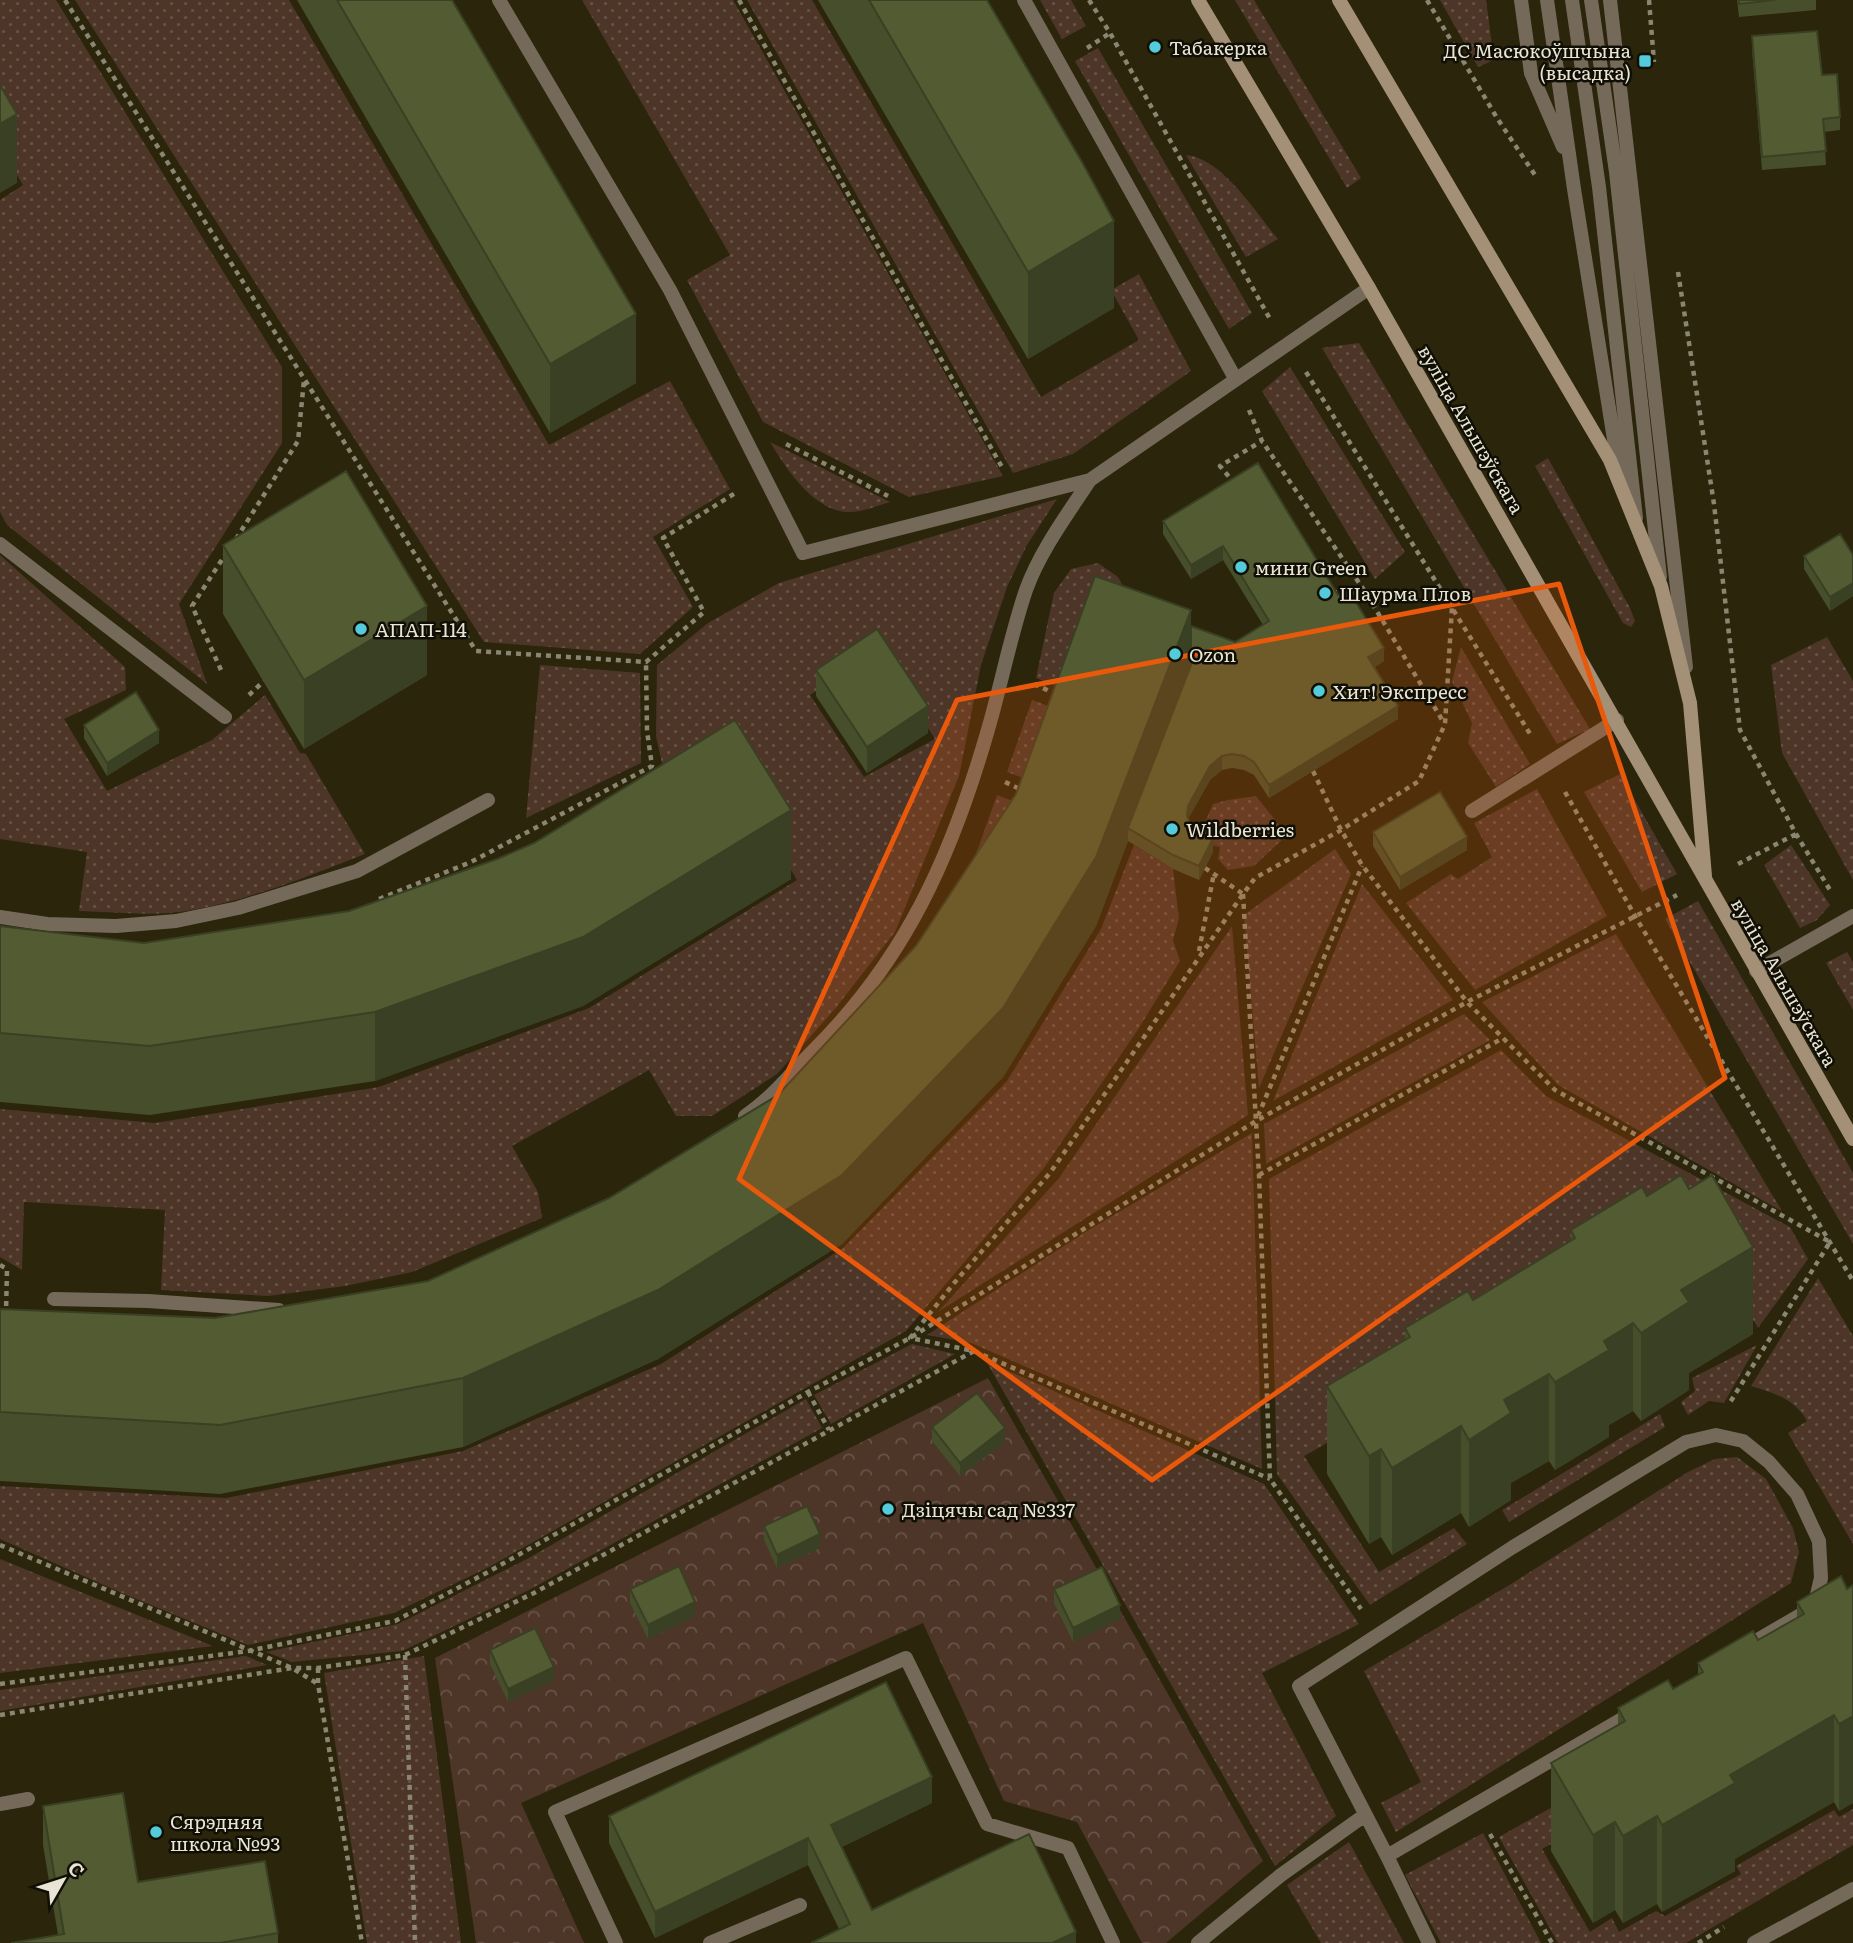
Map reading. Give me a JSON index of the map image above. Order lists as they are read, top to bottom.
{
  "streets": {
    "main road": ["вуліца Альшэўскага"]
  },
  "places": {
    "other": [
      "Табакерка",
      "мини Green",
      "Шаурма Плов",
      "АПАП-114",
      "Ozon",
      "Хит! Экспресс",
      "Wildberries",
      "Дзіцячы сад №337",
      "Сярэдняя школа №93"
    ],
    "transit": ["ДС Масюкоўшчына (высадка)"]
  },
  "north": "top right"
}
